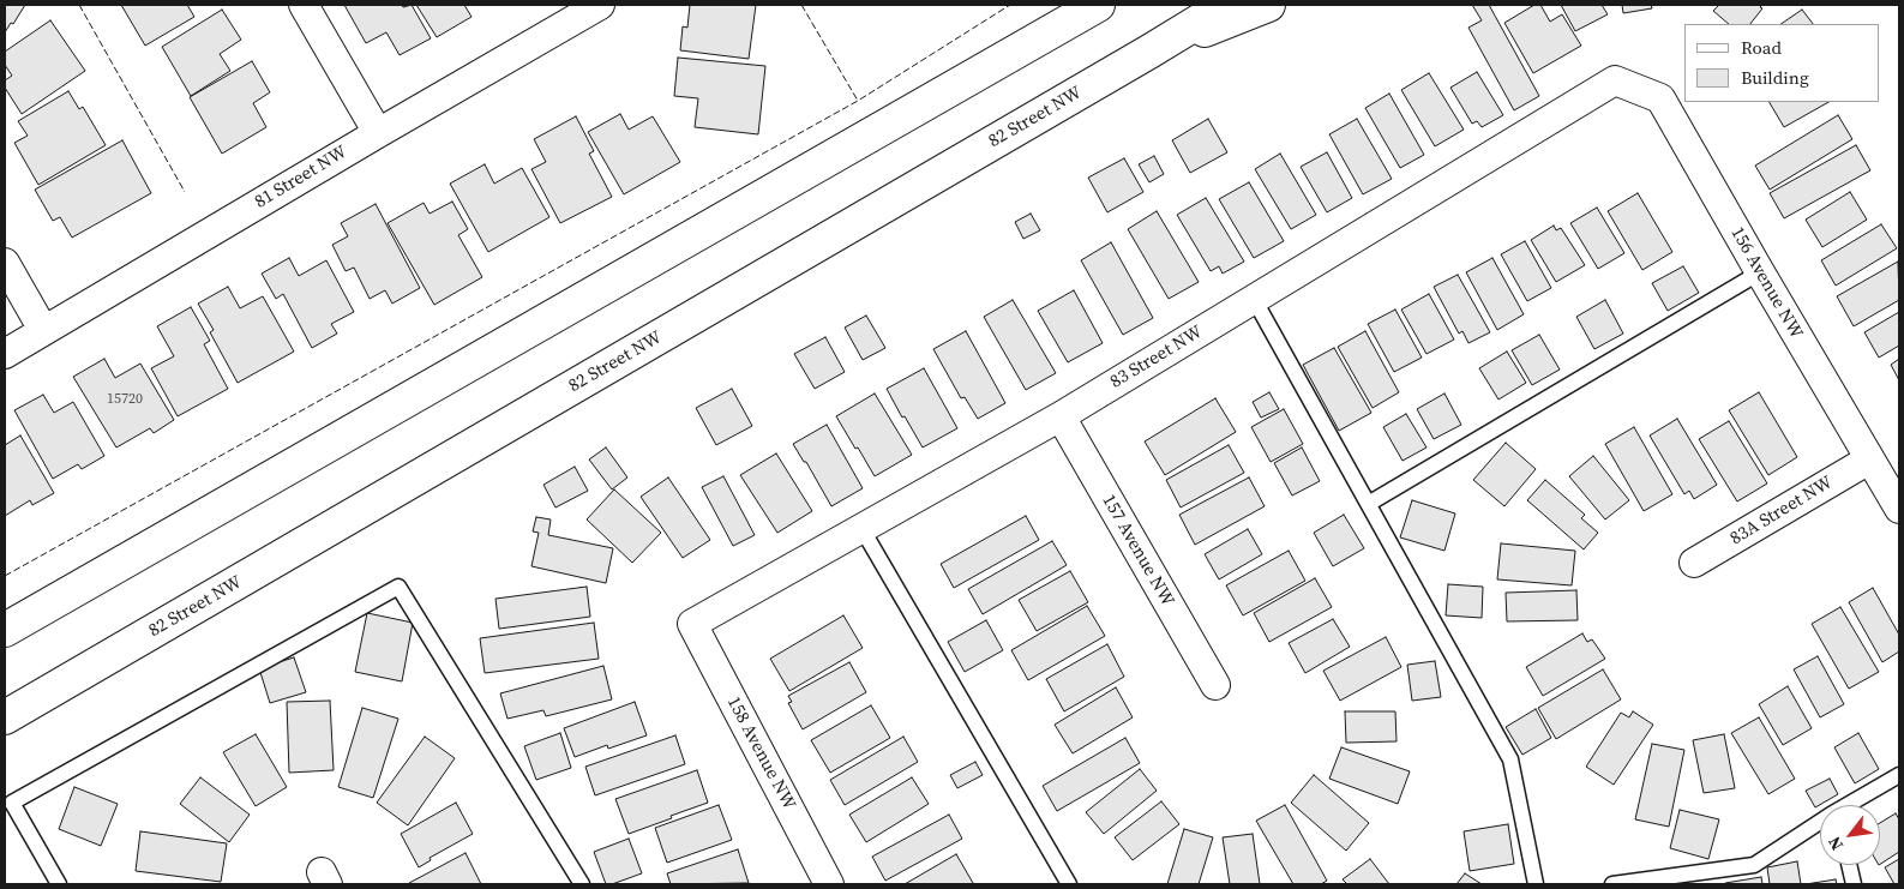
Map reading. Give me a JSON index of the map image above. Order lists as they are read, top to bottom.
{
  "streets": {
    "main road": ["82 Street NW"],
    "street": [
      "81 Street NW",
      "156 Avenue NW",
      "83 Street NW",
      "83A Street NW",
      "157 Avenue NW",
      "158 Avenue NW"
    ]
  },
  "crossings": [
    ["156 Avenue NW", "83 Street NW"],
    ["156 Avenue NW", "83A Street NW"],
    ["83 Street NW", "157 Avenue NW"],
    ["83 Street NW", "158 Avenue NW"]
  ],
  "house_numbers": ["15720"],
  "legend": ["Road", "Building"],
  "north": "bottom left"
}
